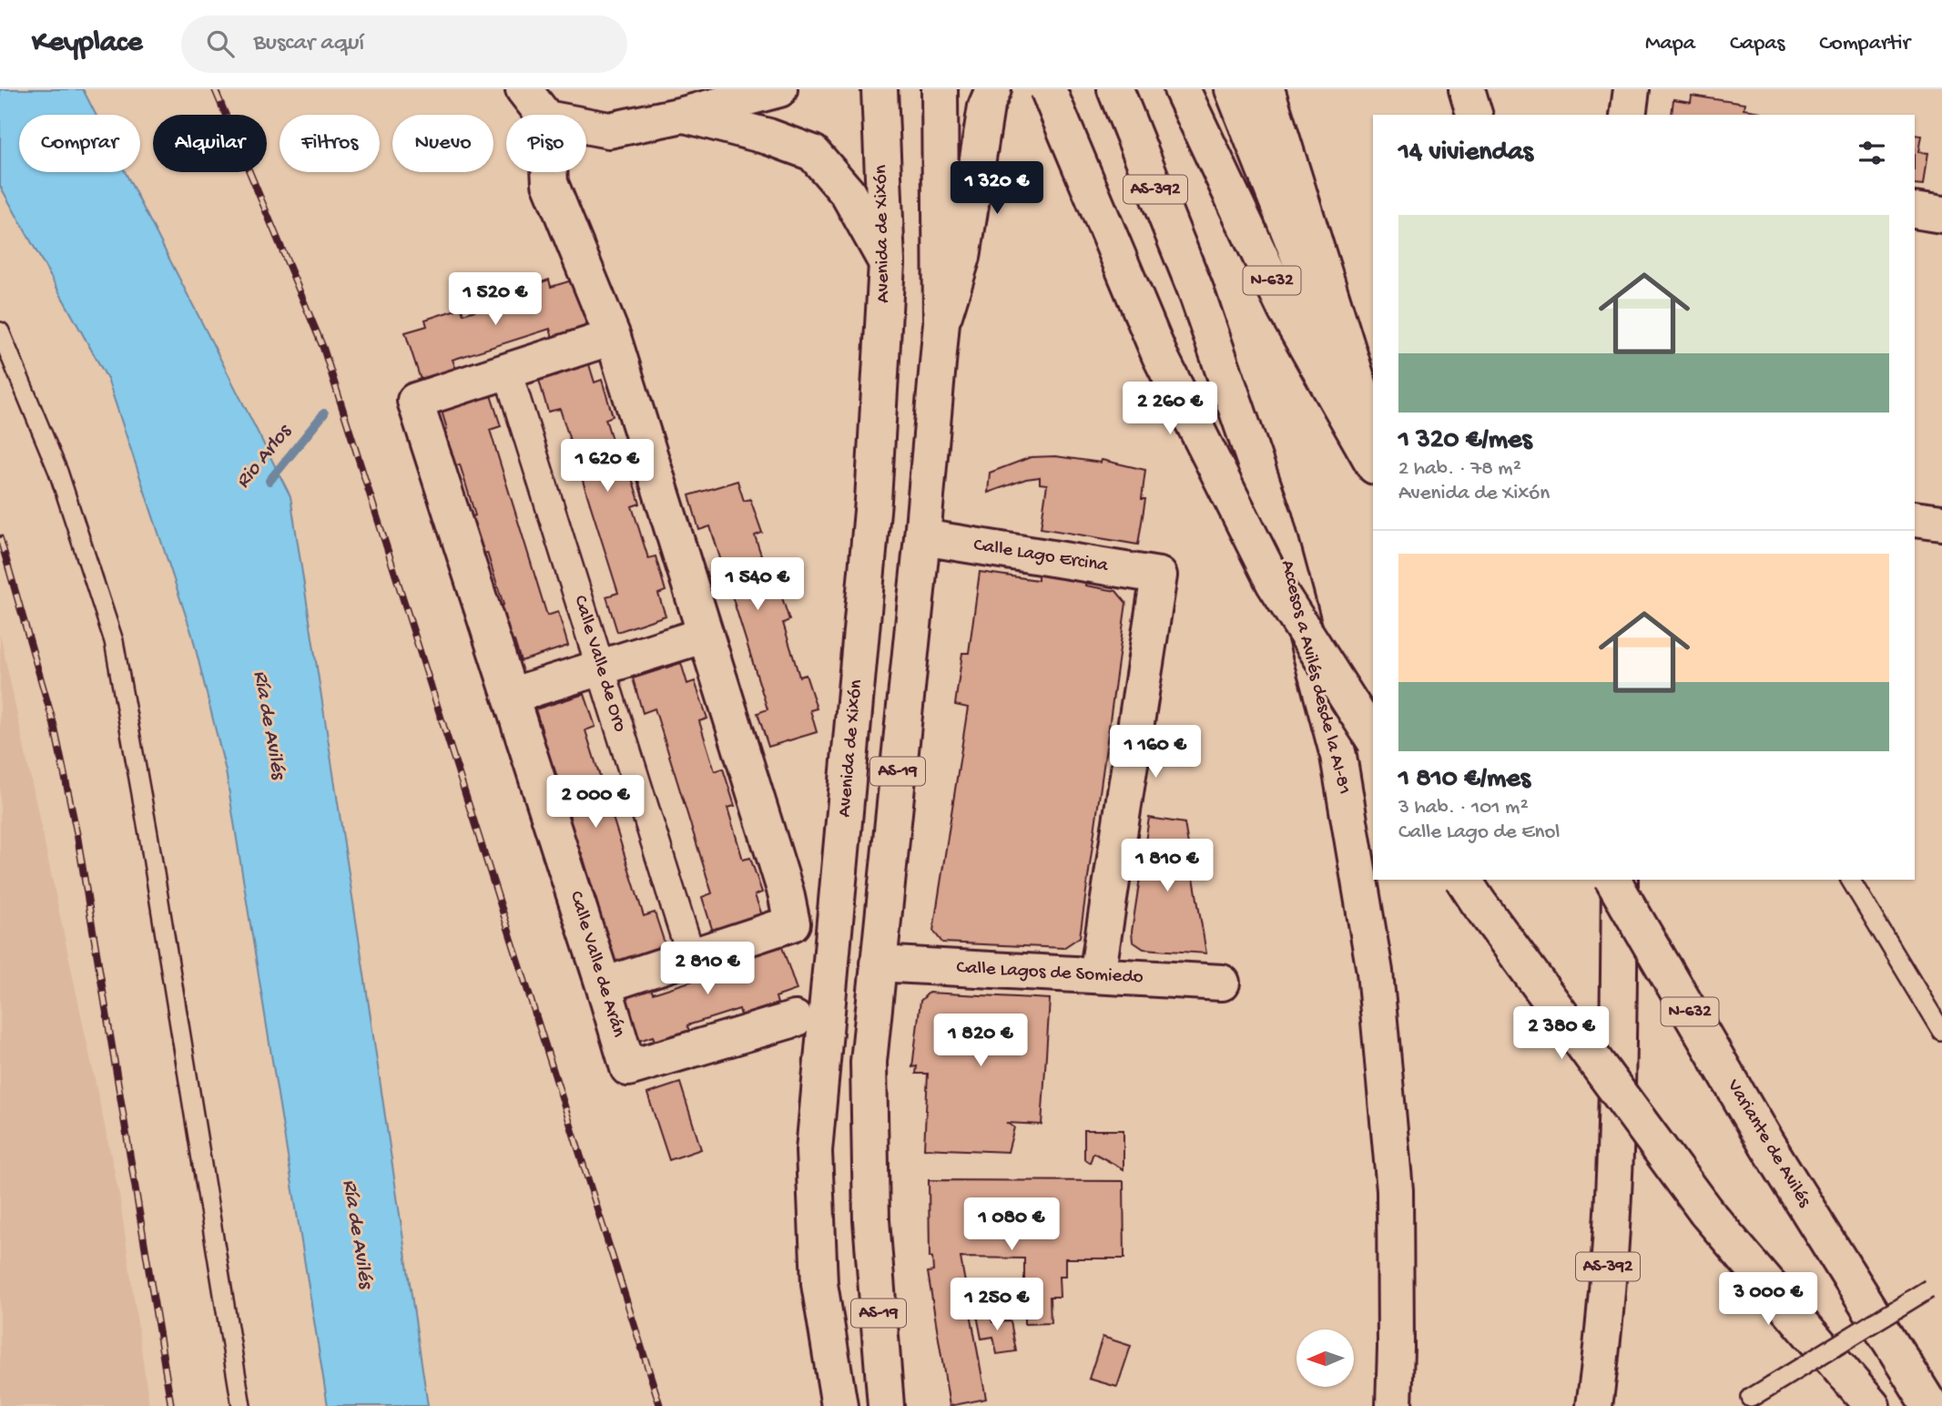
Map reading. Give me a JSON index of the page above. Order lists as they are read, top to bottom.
{
  "streets": {
    "main road": [
      "AS-392",
      "Avenida de Xixón",
      "N-632",
      "Calle Lago Ercina",
      "Accesos a Avilés desde la AI-81",
      "AS-19",
      "Calle Valle de Arán",
      "Calle Lagos de Somiedo",
      "Variante de Avilés"
    ],
    "street": ["Calle Valle de Oro"]
  },
  "crossings": [
    ["Calle Lago Ercina", "AS-19"],
    ["Calle Lago Ercina", "Calle Lagos de Somiedo"],
    ["Calle Valle de Oro", "Calle Valle de Arán"],
    ["AS-19", "Calle Lagos de Somiedo"]
  ],
  "water": ["Rio Arlos", "Ría de Avilés"],
  "north": "left",
  "page": {
    "header": "Keyplace",
    "search": "Buscar aquí",
    "nav": ["Mapa", "Capas", "Compartir"],
    "chip": [
      "Comprar",
      "Alquilar",
      "Filtros",
      "Nuevo",
      "Piso"
    ],
    "heading": "14 viviendas",
    "price": [
      "1 320 €",
      "1 520 €",
      "2 260 €",
      "1 620 €",
      "1 540 €",
      "1 160 €",
      "2 000 €",
      "1 810 €",
      "2 810 €",
      "2 380 €",
      "1 820 €",
      "1 080 €",
      "3 000 €",
      "1 250 €"
    ],
    "list": [
      {
        "name": "1 320 €/mes",
        "note": "2 hab. · 78 m² · Avenida de Xixón"
      },
      {
        "name": "1 810 €/mes",
        "note": "3 hab. · 101 m² · Calle Lago de Enol"
      }
    ]
  }
}
